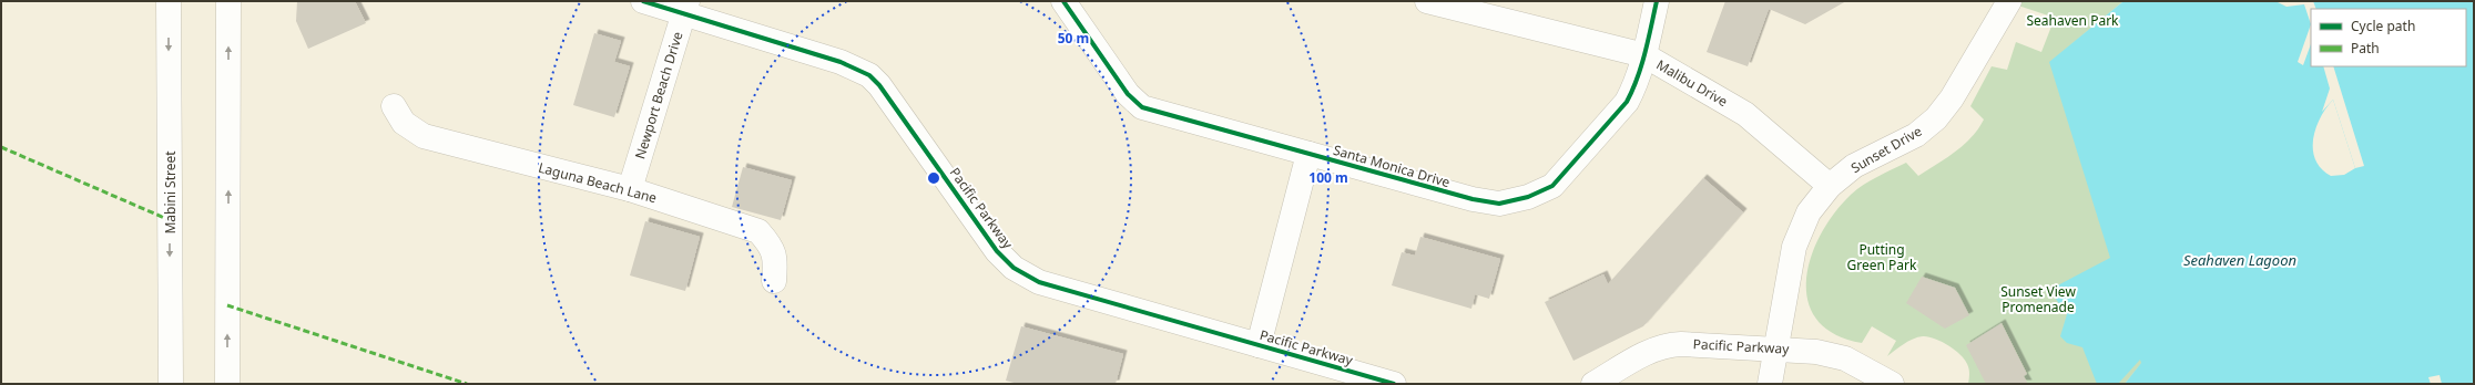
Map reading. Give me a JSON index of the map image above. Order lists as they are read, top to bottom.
{
  "streets": {
    "street": [
      "Malibu Drive",
      "Newport Beach Drive",
      "Sunset Drive",
      "Santa Monica Drive",
      "Laguna Beach Lane",
      "Mabini Street",
      "Pacific Parkway"
    ]
  },
  "crossings": [
    ["Malibu Drive", "Sunset Drive"],
    ["Malibu Drive", "Santa Monica Drive"],
    ["Newport Beach Drive", "Laguna Beach Lane"],
    ["Newport Beach Drive", "Pacific Parkway"],
    ["Sunset Drive", "Pacific Parkway"]
  ],
  "water": ["Seahaven Lagoon"],
  "parks": ["Seahaven Park", "Putting Green Park", "Sunset View Promenade"],
  "legend": ["Cycle path", "Path"],
  "rings": ["50 m", "100 m"]
}
